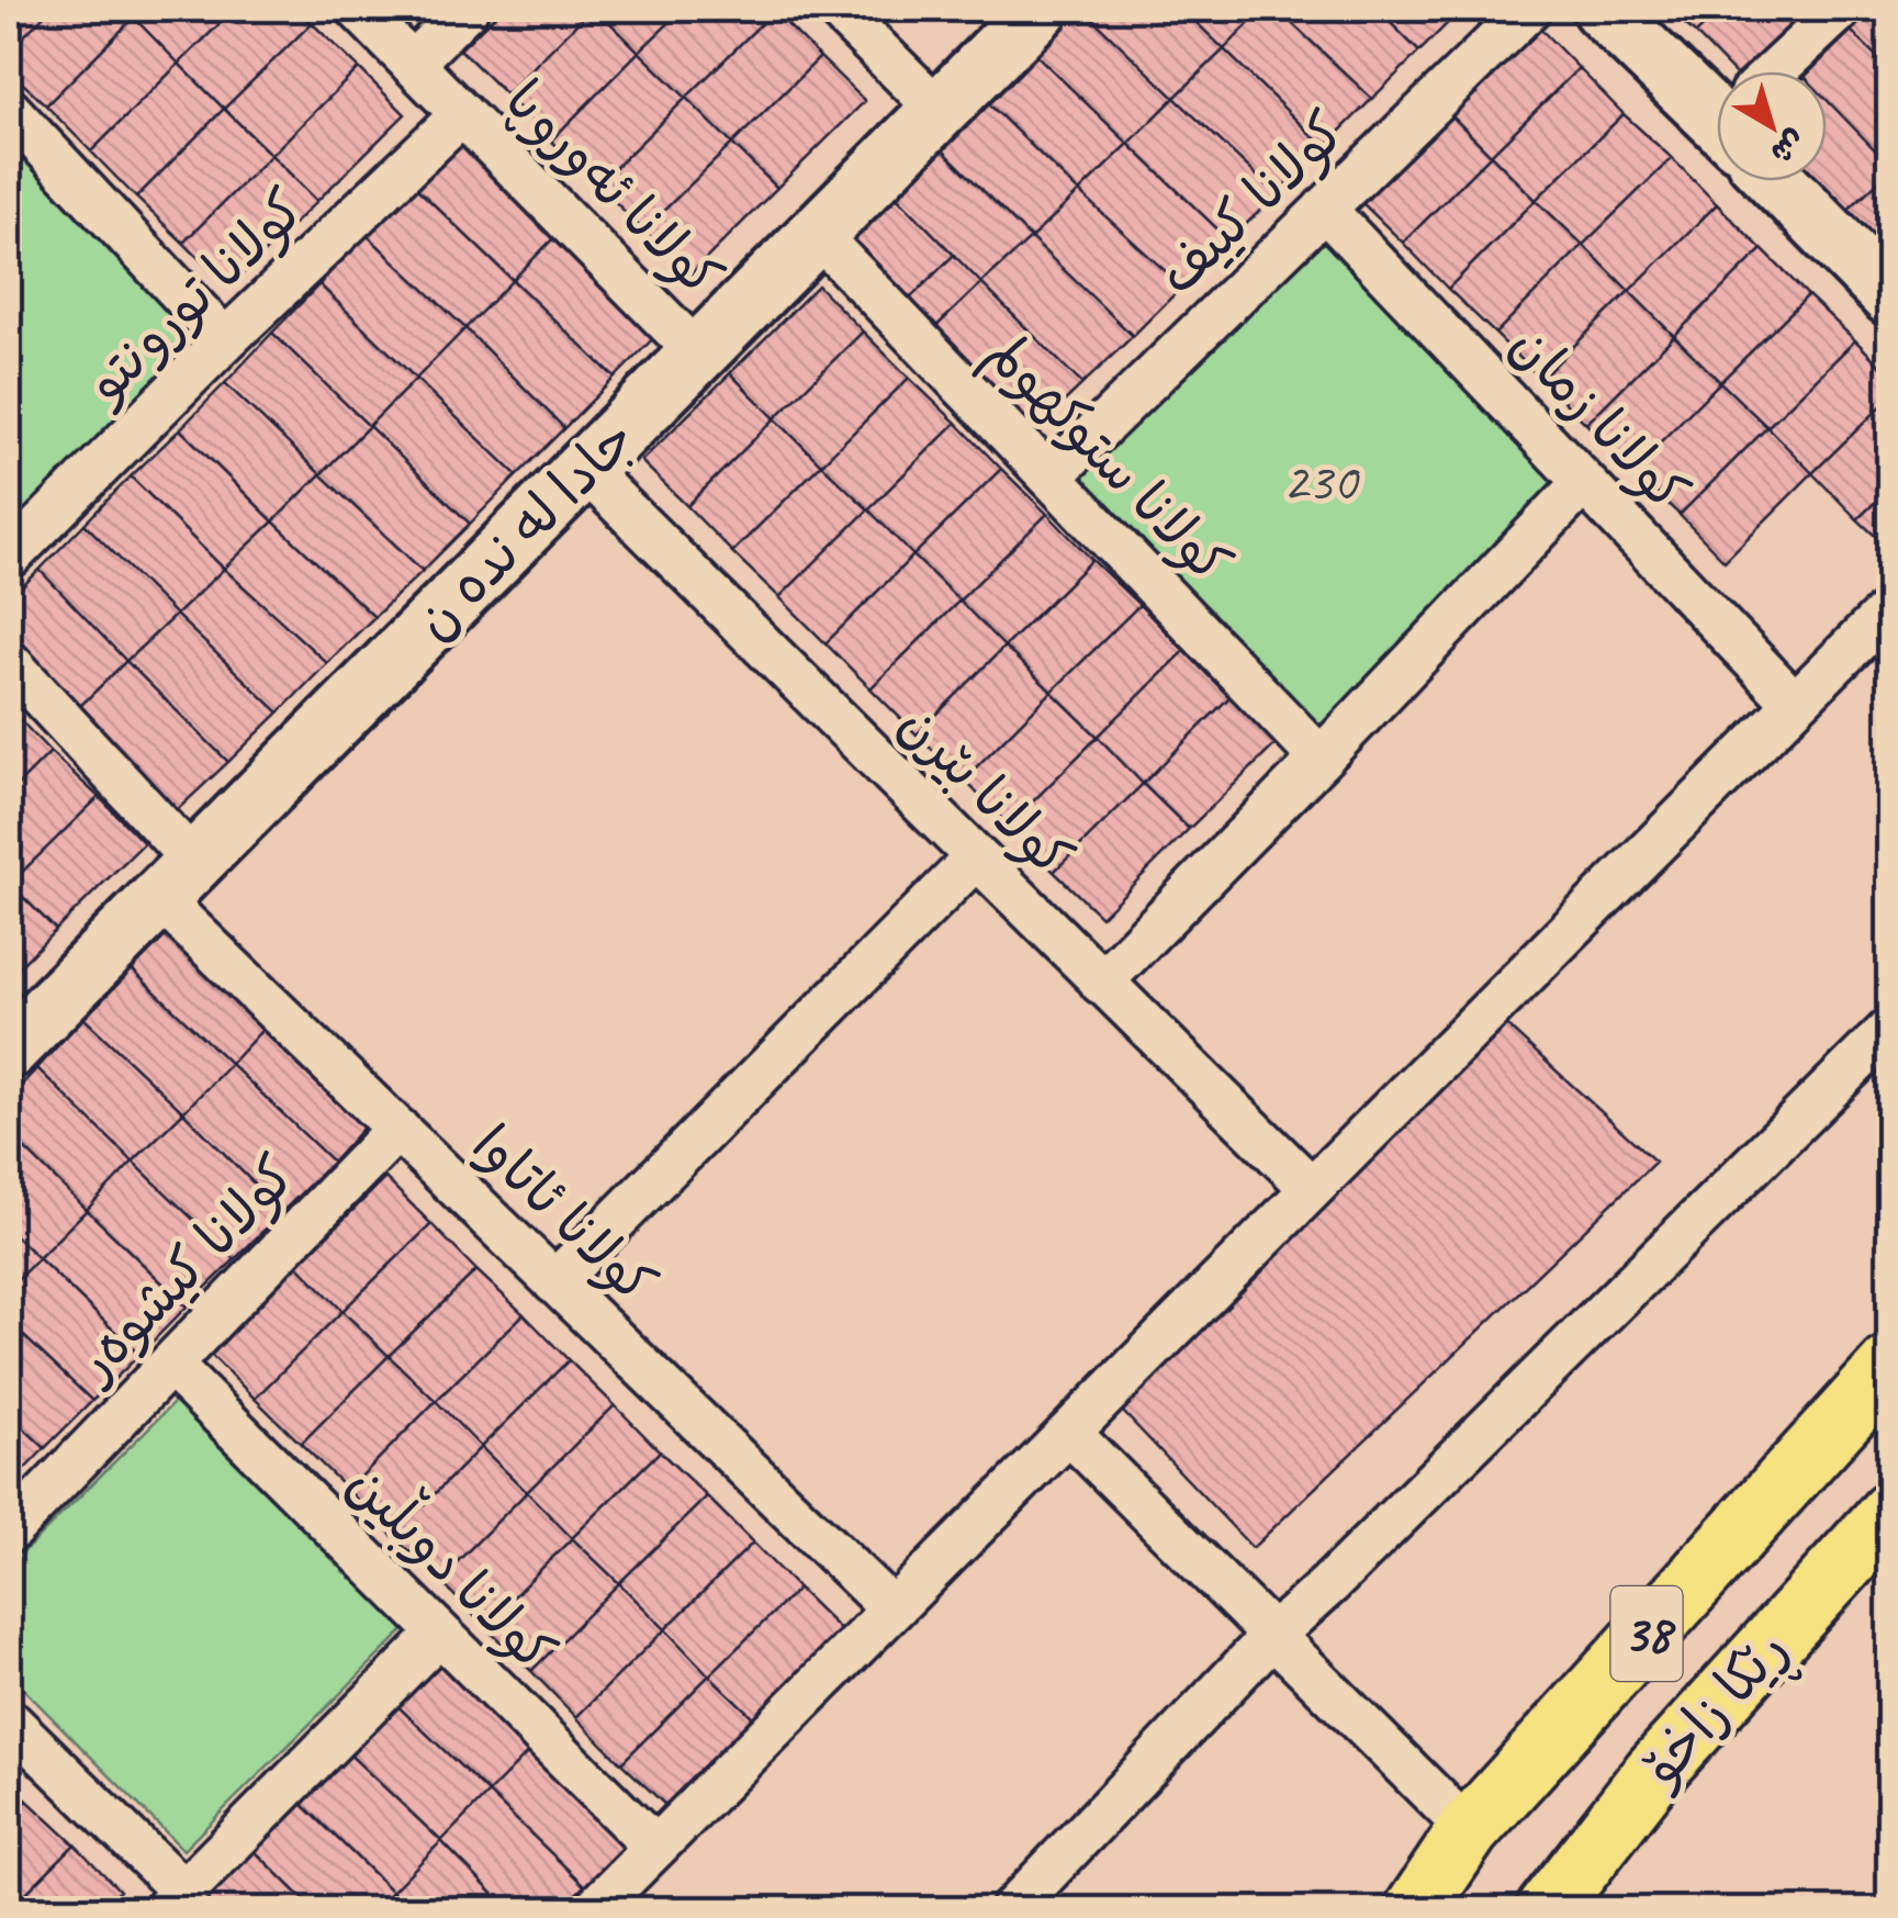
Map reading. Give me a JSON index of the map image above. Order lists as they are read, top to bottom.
{
  "streets": {
    "highway": ["38", "ڕێکا زاخۆ"],
    "street": [
      "كولانا ئه‌وروپا",
      "كولانا كييف",
      "كولانا تورونتو",
      "كولانا زمان",
      "كولانا ستوكهولم",
      "جادا له نده ن",
      "كولانا بێرن",
      "كولانا ئاتاوا",
      "كولانا كیشوه‌ر",
      "كولانا دوبڵین"
    ]
  },
  "crossings": [
    ["كولانا ئه‌وروپا", "كولانا تورونتو"],
    ["كولانا ئه‌وروپا", "جادا له نده ن"],
    ["كولانا كييف", "كولانا زمان"],
    ["كولانا كييف", "كولانا ستوكهولم"],
    ["كولانا ستوكهولم", "جادا له نده ن"],
    ["جادا له نده ن", "كولانا بێرن"],
    ["جادا له نده ن", "كولانا ئاتاوا"],
    ["كولانا ئاتاوا", "كولانا كیشوه‌ر"],
    ["كولانا كیشوه‌ر", "كولانا دوبڵین"]
  ],
  "parks": ["230"],
  "north": "bottom right"
}
